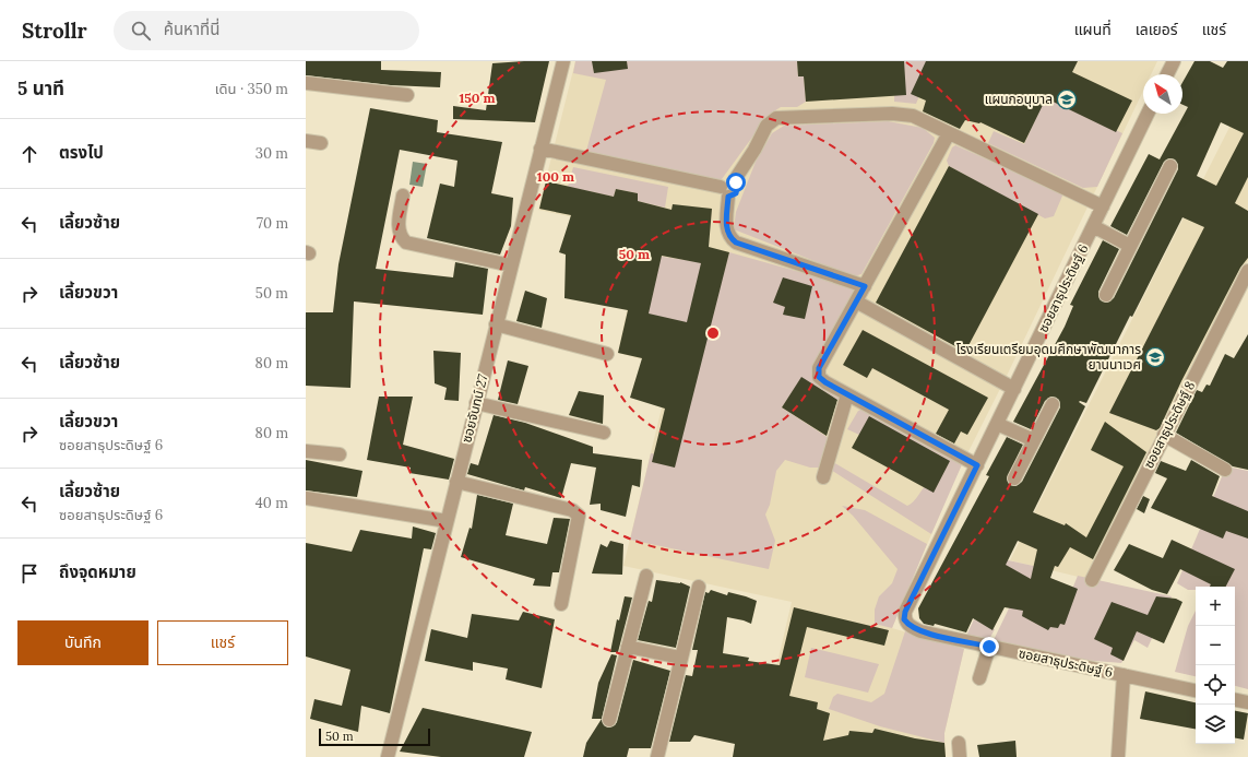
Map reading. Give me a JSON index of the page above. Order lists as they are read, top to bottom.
{
  "streets": {
    "street": ["ซอยสาธุประดิษฐ์ 6", "ซอยจันทน์ 27", "ซอยสาธุประดิษฐ์ 8"]
  },
  "places": {
    "school or university": ["แผนกอนุบาล", "โรงเรียนเตรียมอุดมศึกษาพัฒนาการ ยานนาเวศ"]
  },
  "scale_bar": "50 m",
  "north": "top left",
  "page": {
    "header": "Strollr",
    "search": "ค้นหาที่นี่",
    "nav": ["แผนที่", "เลเยอร์", "แชร์"],
    "heading": ["5 นาที", "เดิน · 350 m"],
    "list": [
      ["ตรงไป", "30 m"],
      ["เลี้ยวซ้าย", "70 m"],
      ["เลี้ยวขวา", "50 m"],
      ["เลี้ยวซ้าย", "80 m"],
      ["เลี้ยวขวา", "ซอยสาธุประดิษฐ์ 6", "80 m"],
      ["เลี้ยวซ้าย", "ซอยสาธุประดิษฐ์ 6", "40 m"],
      "ถึงจุดหมาย"
    ],
    "map_buttons": ["+", "−"],
    "buttons": ["บันทึก", "แชร์"],
    "scale": "50 m"
  },
  "rings": ["150 m", "100 m", "50 m"]
}
